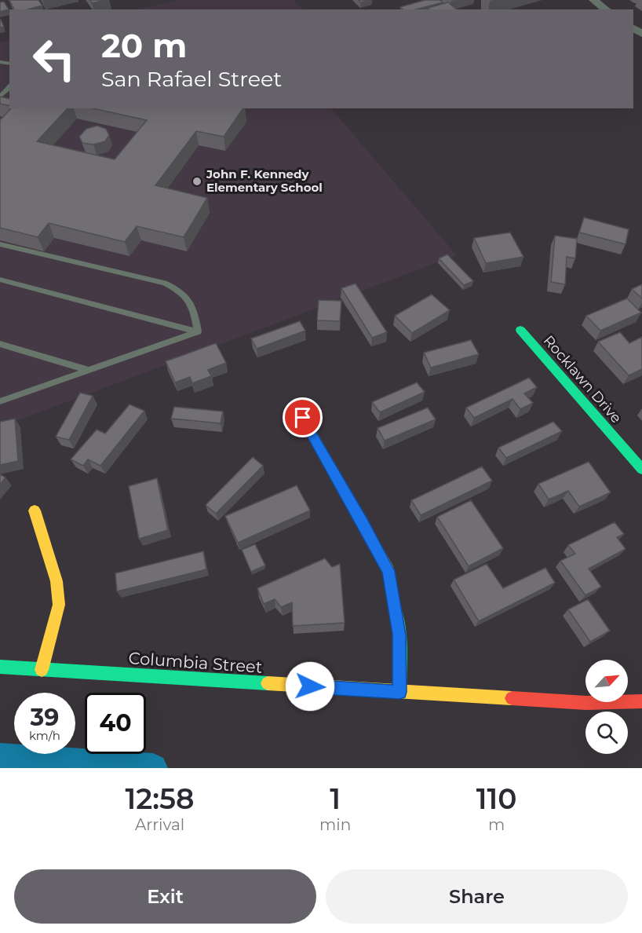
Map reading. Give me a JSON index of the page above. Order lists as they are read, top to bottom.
{
  "streets": {
    "street": ["Rocklawn Drive", "Columbia Street"]
  },
  "places": ["John F. Kennedy Elementary School"],
  "north": "top right",
  "page": {
    "turn": ["20 m", "San Rafael Street"],
    "speed": "39 km/h",
    "limit": "40",
    "eta": [
      "12:58",
      "Arrival",
      "1",
      "min",
      "110",
      "m"
    ],
    "buttons": ["Exit", "Share"]
  }
}
